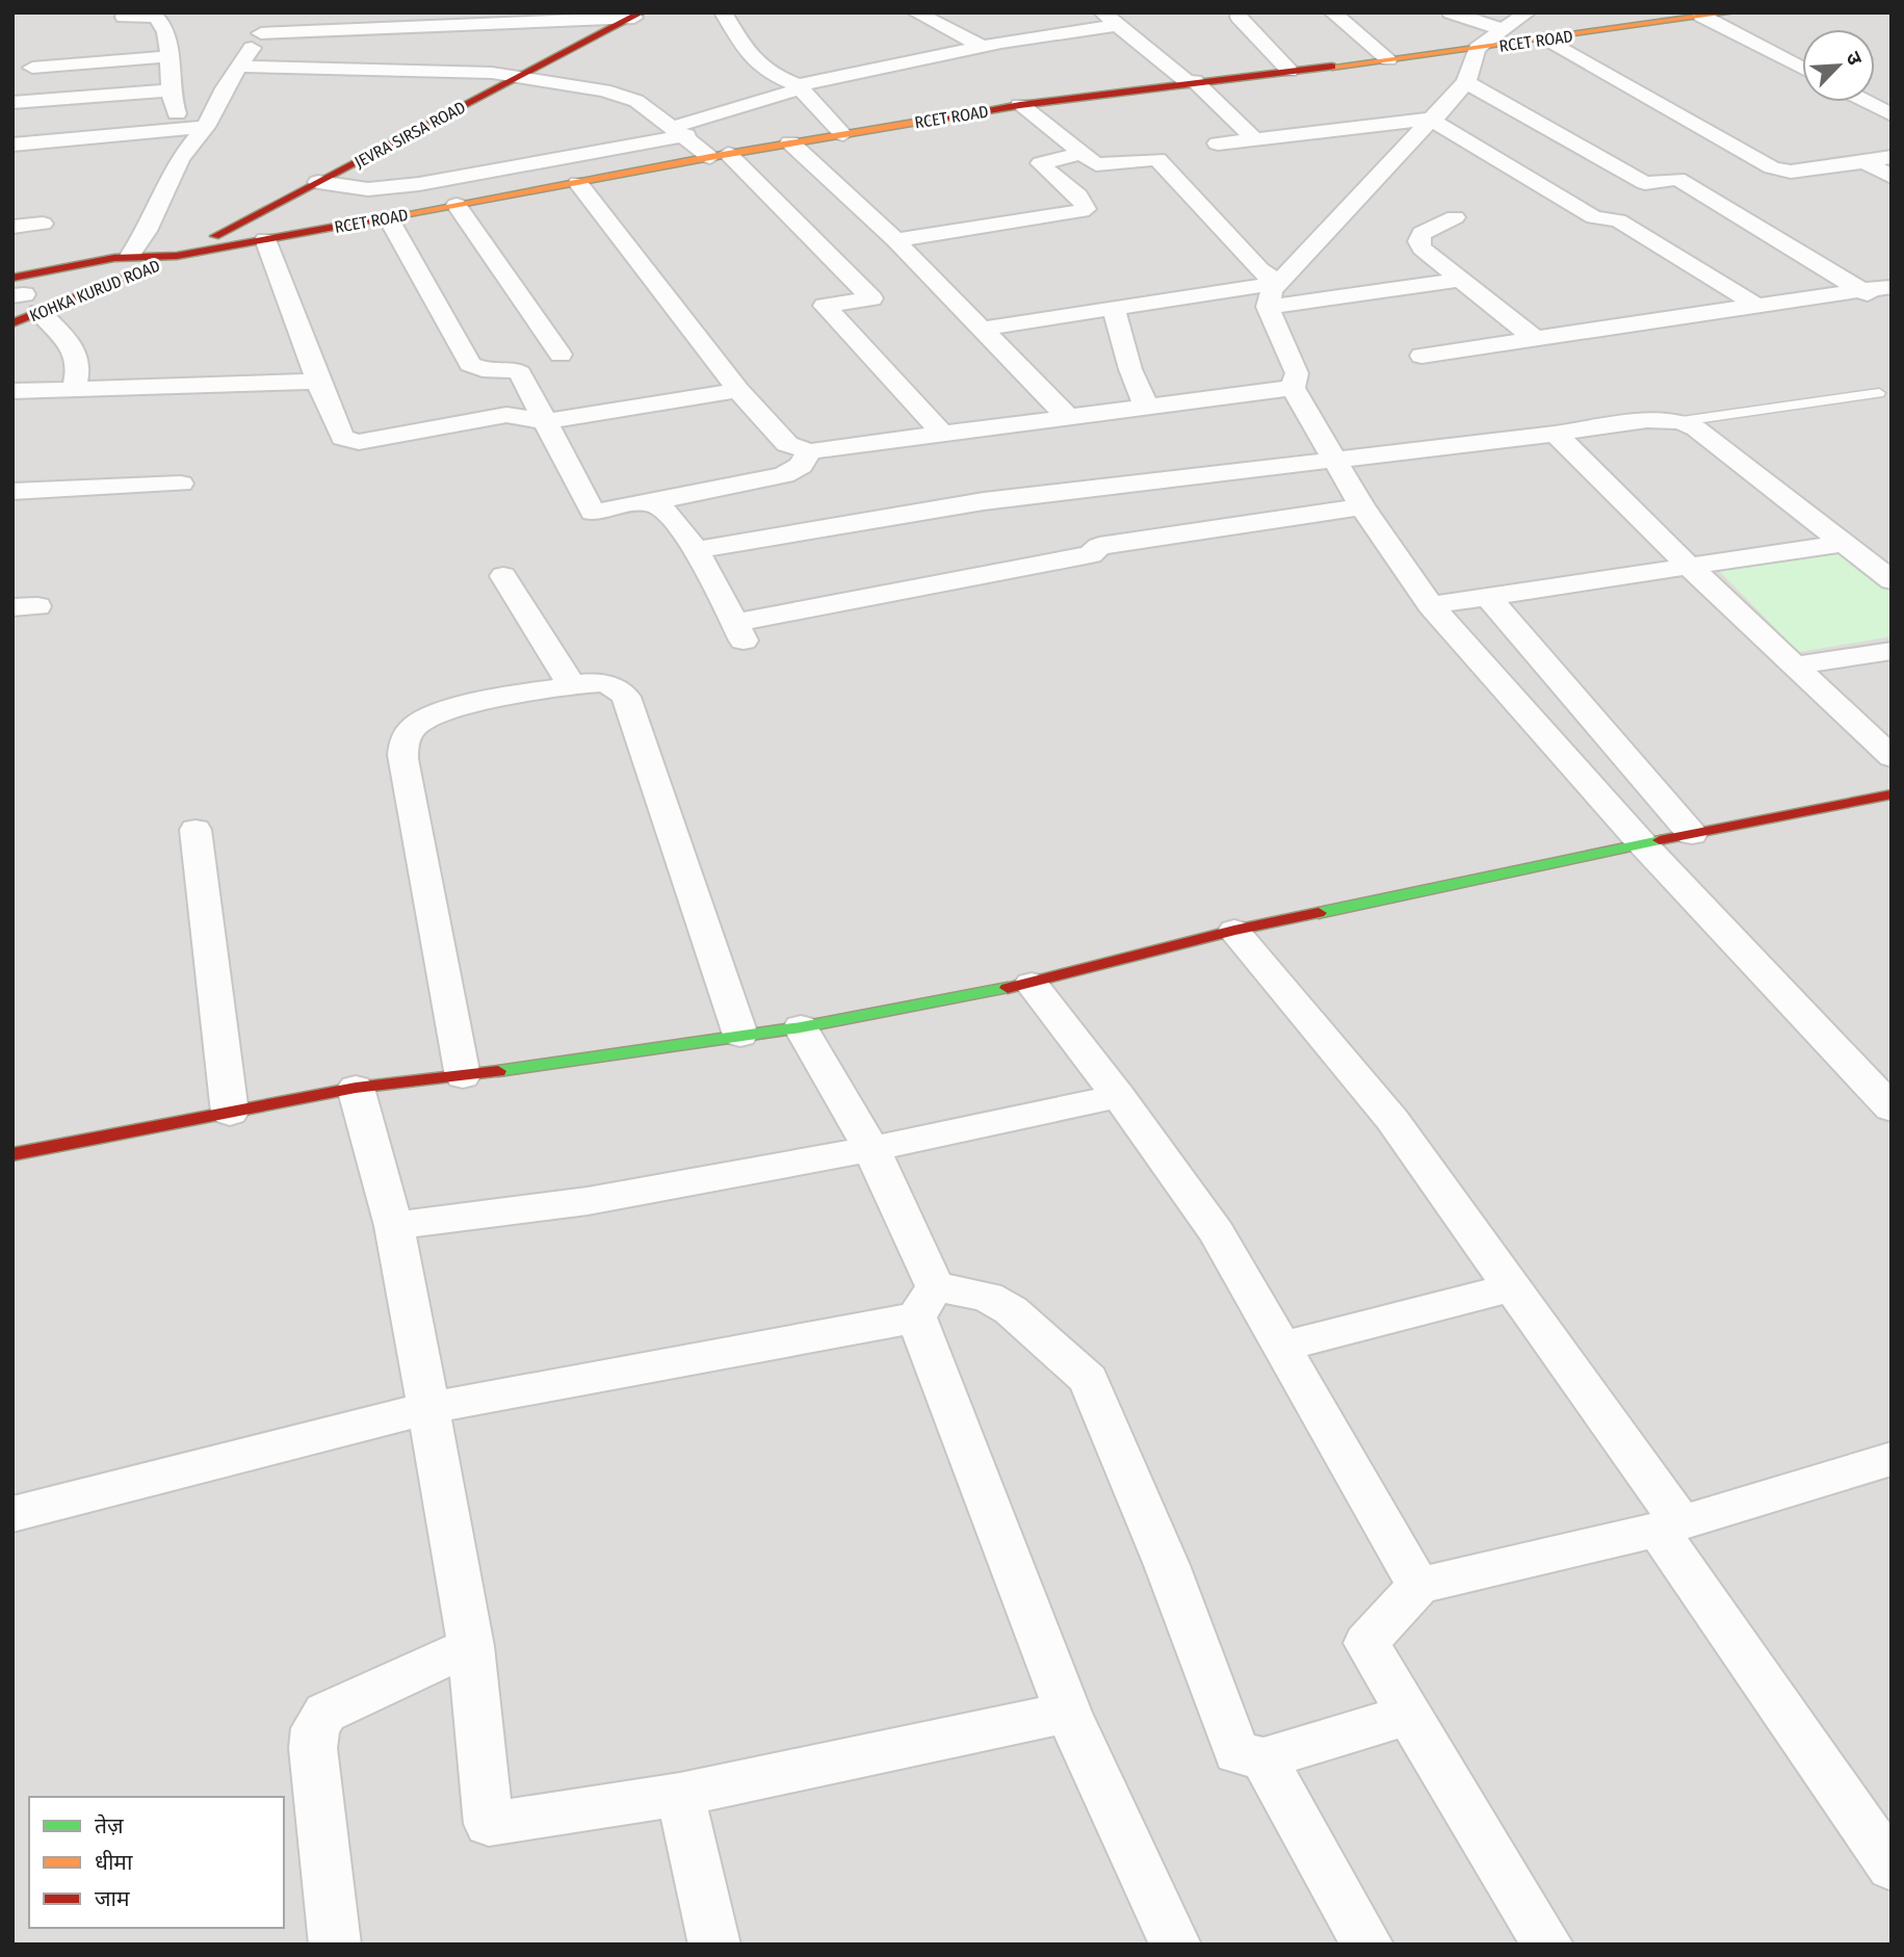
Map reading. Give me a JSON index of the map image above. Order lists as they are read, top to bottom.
{
  "streets": {
    "main road": ["RCET ROAD", "JEVRA SIRSA ROAD", "KOHKA KURUD ROAD"]
  },
  "crossings": [
    ["RCET ROAD", "JEVRA SIRSA ROAD"],
    ["RCET ROAD", "KOHKA KURUD ROAD"],
    ["JEVRA SIRSA ROAD", "KOHKA KURUD ROAD"]
  ],
  "legend": ["तेज़", "धीमा", "जाम"],
  "north": "top right"
}
